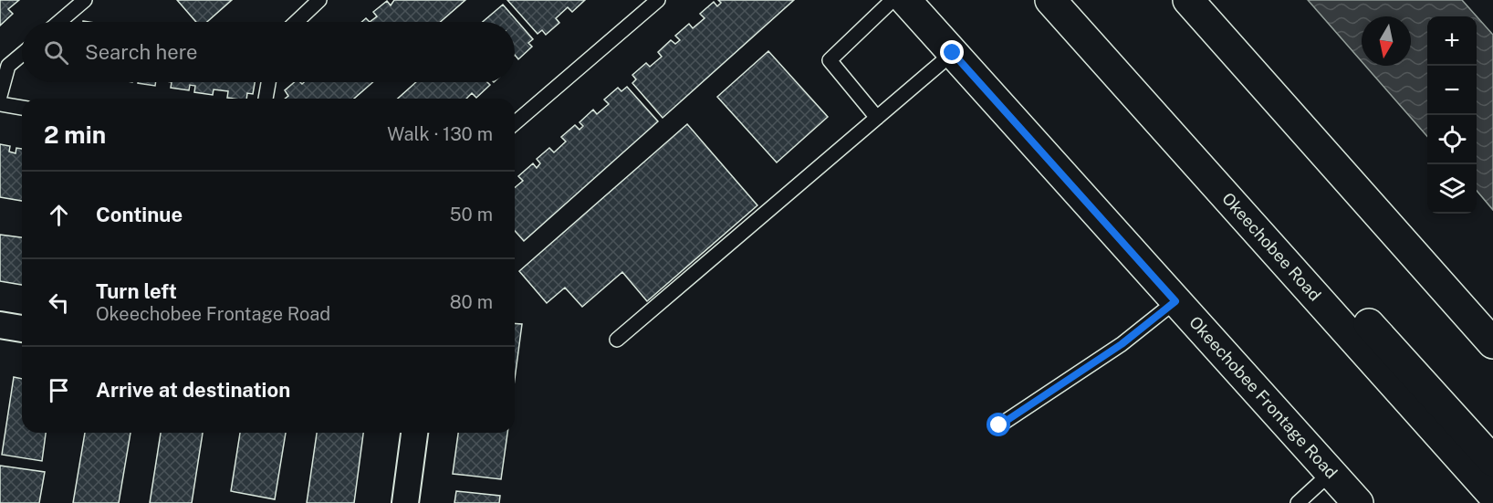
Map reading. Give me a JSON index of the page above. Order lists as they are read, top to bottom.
{
  "streets": {
    "main road": ["Okeechobee Road", "Okeechobee Frontage Road"]
  },
  "north": "bottom",
  "page": {
    "map_buttons": ["+", "−"],
    "search": "Search here",
    "heading": ["2 min", "Walk · 130 m"],
    "list": [
      ["Continue", "50 m"],
      ["Turn left", "Okeechobee Frontage Road", "80 m"],
      "Arrive at destination"
    ]
  }
}
